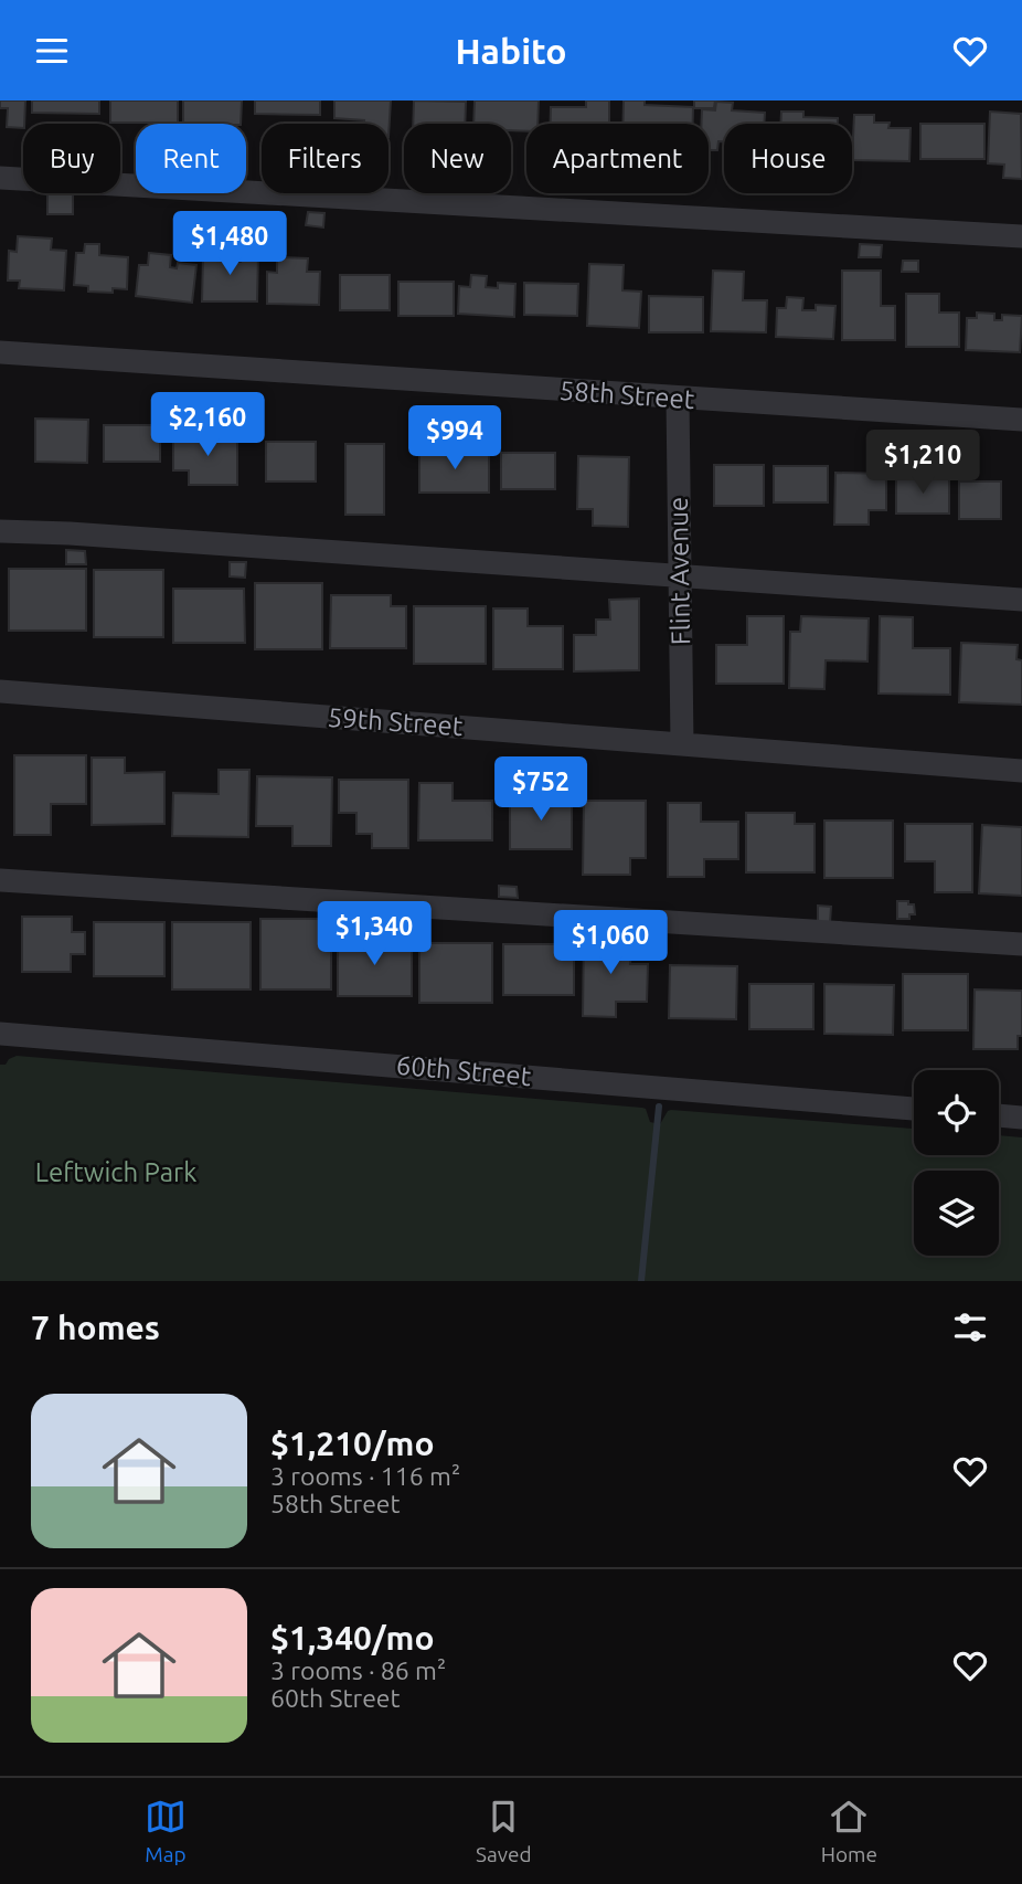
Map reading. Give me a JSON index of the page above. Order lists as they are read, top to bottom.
{
  "streets": {
    "street": [
      "58th Street",
      "Flint Avenue",
      "59th Street",
      "60th Street"
    ]
  },
  "crossings": [
    ["58th Street", "Flint Avenue"],
    ["Flint Avenue", "59th Street"]
  ],
  "parks": ["Leftwich Park"],
  "page": {
    "header": "Habito",
    "chip": [
      "Buy",
      "Rent",
      "Filters",
      "New",
      "Apartment",
      "House"
    ],
    "price": [
      "$1,480",
      "$2,160",
      "$994",
      "$1,210",
      "$752",
      "$1,340",
      "$1,060"
    ],
    "heading": "7 homes",
    "list": [
      {
        "name": "$1,210/mo",
        "note": "3 rooms · 116 m² · 58th Street"
      },
      {
        "name": "$1,340/mo",
        "note": "3 rooms · 86 m² · 60th Street"
      }
    ],
    "tabs": ["Map", "Saved", "Home"]
  }
}
